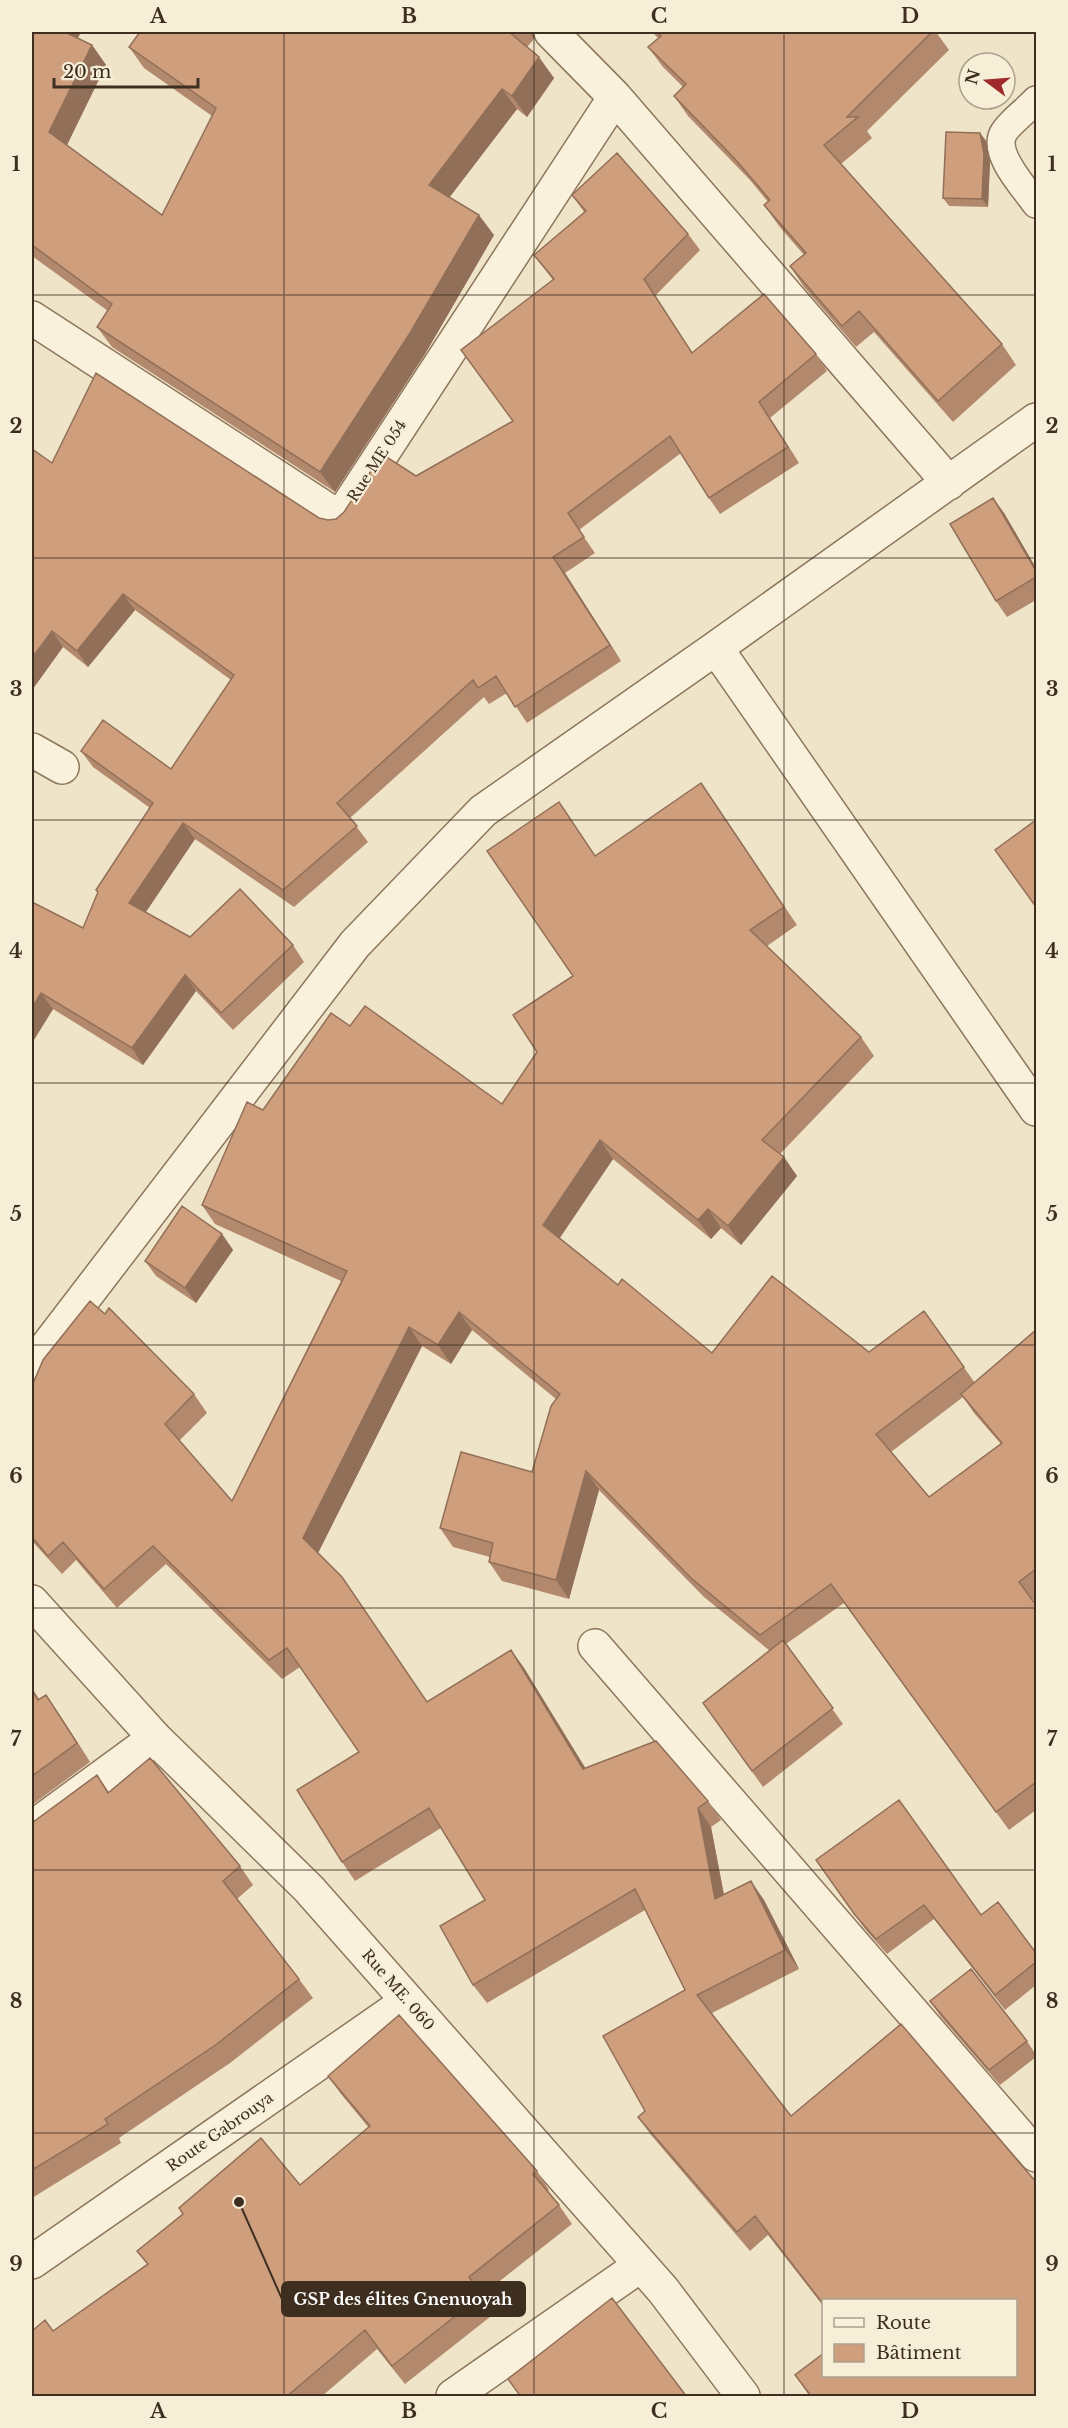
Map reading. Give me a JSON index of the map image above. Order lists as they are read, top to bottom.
{
  "streets": {
    "street": ["Rue ME 054", "Rue ME. 060", "Route Gabrouya"]
  },
  "crossings": [
    ["Rue ME. 060", "Route Gabrouya"]
  ],
  "places": ["GSP des élites Gnenuoyah"],
  "legend": ["Route", "Bâtiment"],
  "scale_bar": "20 m",
  "north": "left",
  "grid": {
    "columns": [
      "A",
      "B",
      "C",
      "D"
    ],
    "rows": [
      "1",
      "2",
      "3",
      "4",
      "5",
      "6",
      "7",
      "8",
      "9"
    ]
  }
}
